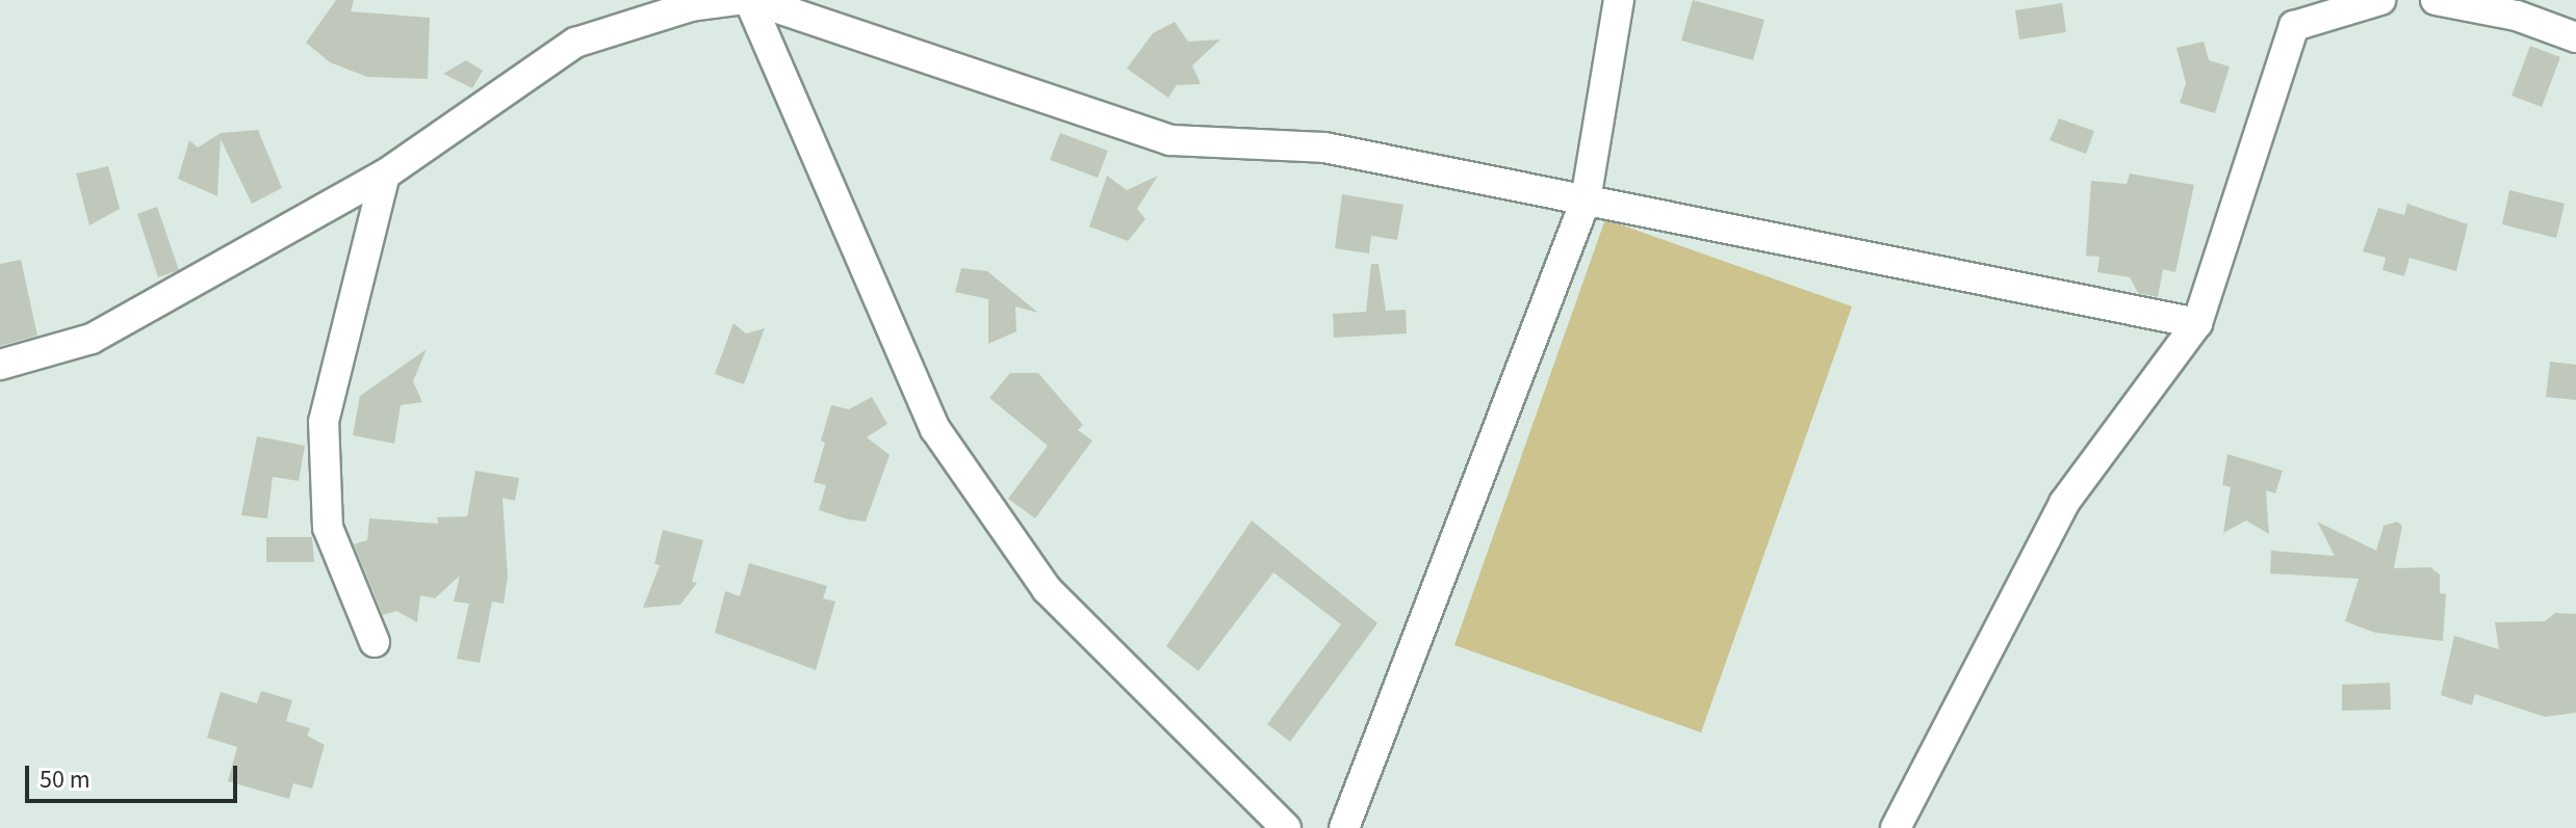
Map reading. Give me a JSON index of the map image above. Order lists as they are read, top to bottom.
{
  "scale_bar": "50 m"
}
